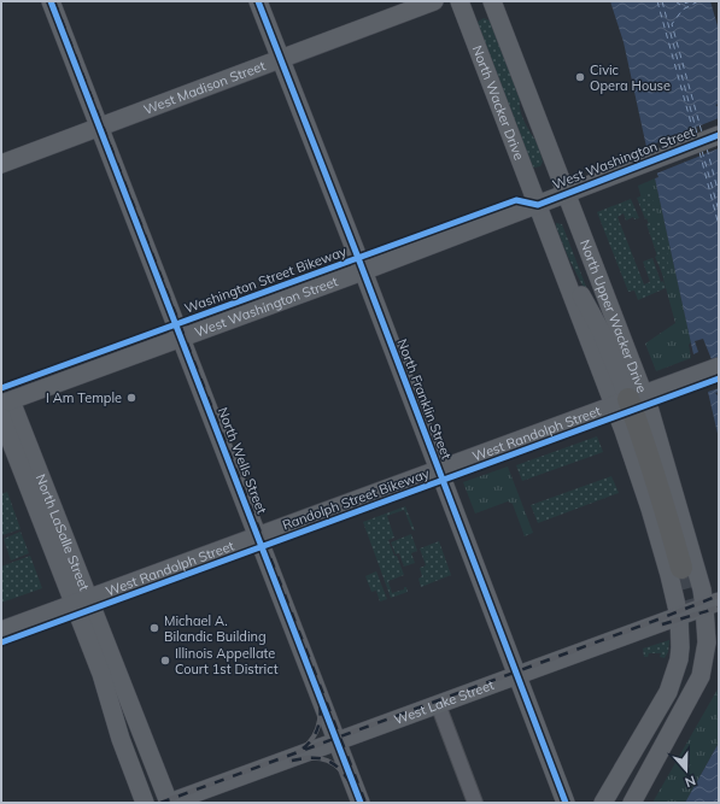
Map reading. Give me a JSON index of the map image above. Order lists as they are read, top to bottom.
{
  "streets": {
    "main road": [
      "West Madison Street",
      "North Wacker Drive",
      "West Washington Street",
      "North Upper Wacker Drive",
      "North Franklin Street",
      "West Randolph Street",
      "North Wells Street",
      "North LaSalle Street",
      "West Lake Street"
    ],
    "cycle path": ["Washington Street Bikeway", "Randolph Street Bikeway"]
  },
  "crossings": [
    ["West Madison Street", "North Franklin Street"],
    ["West Madison Street", "North Wells Street"],
    ["North Wacker Drive", "West Washington Street"],
    ["West Washington Street", "North Upper Wacker Drive"],
    ["West Washington Street", "North Franklin Street"],
    ["West Washington Street", "North Wells Street"],
    ["West Washington Street", "North LaSalle Street"],
    ["North Upper Wacker Drive", "West Randolph Street"],
    ["North Upper Wacker Drive", "West Lake Street"],
    ["North Franklin Street", "West Randolph Street"],
    ["North Franklin Street", "West Lake Street"],
    ["West Randolph Street", "North Wells Street"],
    ["West Randolph Street", "North LaSalle Street"],
    ["North Wells Street", "West Lake Street"],
    ["North LaSalle Street", "West Lake Street"]
  ],
  "places": [
    "Civic Opera House",
    "I Am Temple",
    "Michael A. Bilandic Building",
    "Illinois Appellate Court 1st District"
  ],
  "north": "bottom"
}
